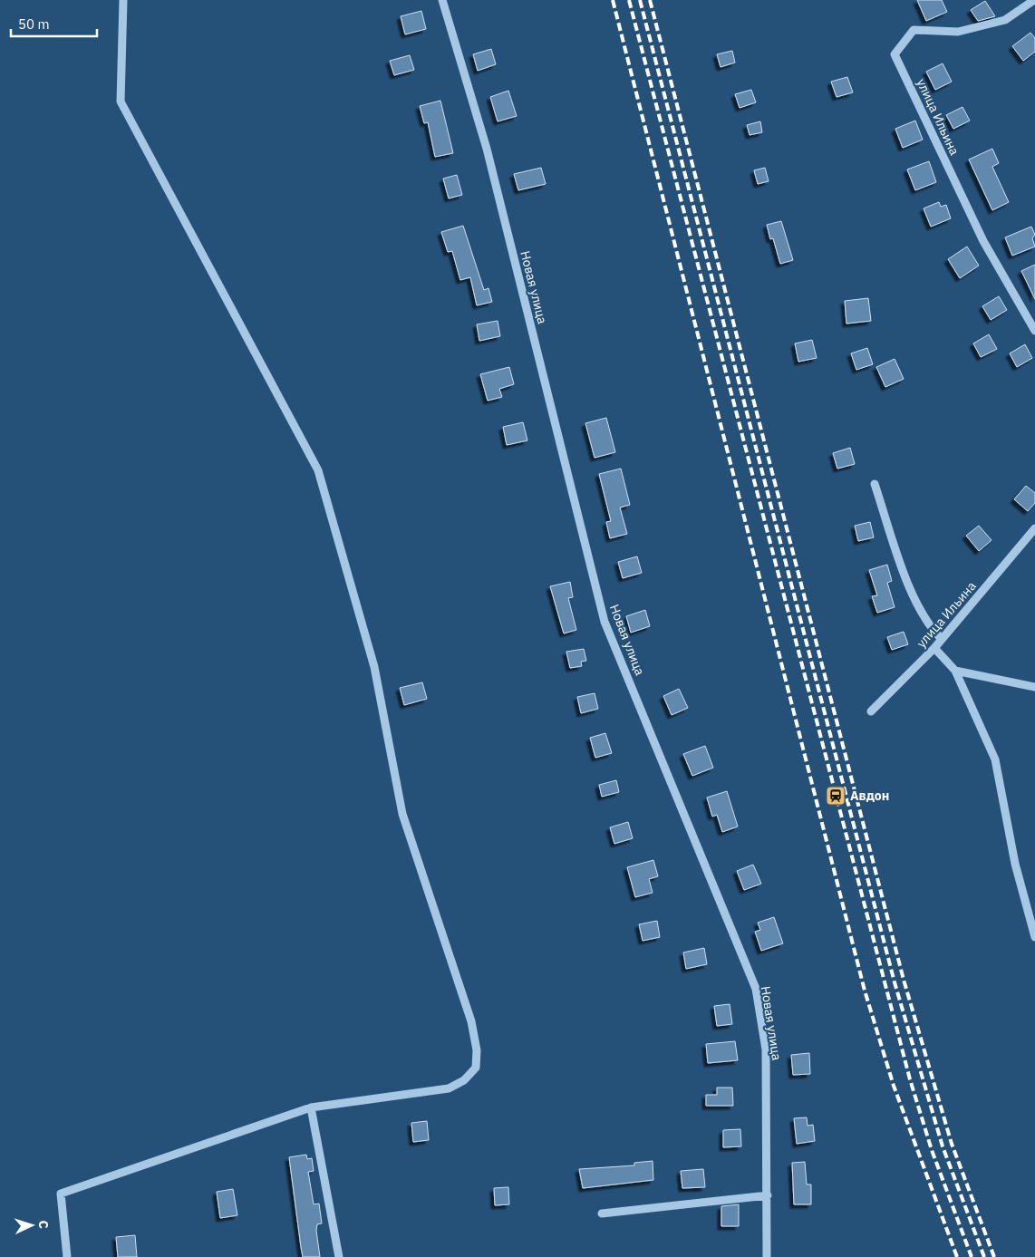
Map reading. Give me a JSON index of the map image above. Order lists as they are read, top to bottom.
{
  "streets": {
    "street": ["улица Ильина", "Новая улица"]
  },
  "places": {
    "station": ["Авдон"]
  },
  "scale_bar": "50 m",
  "north": "right"
}
